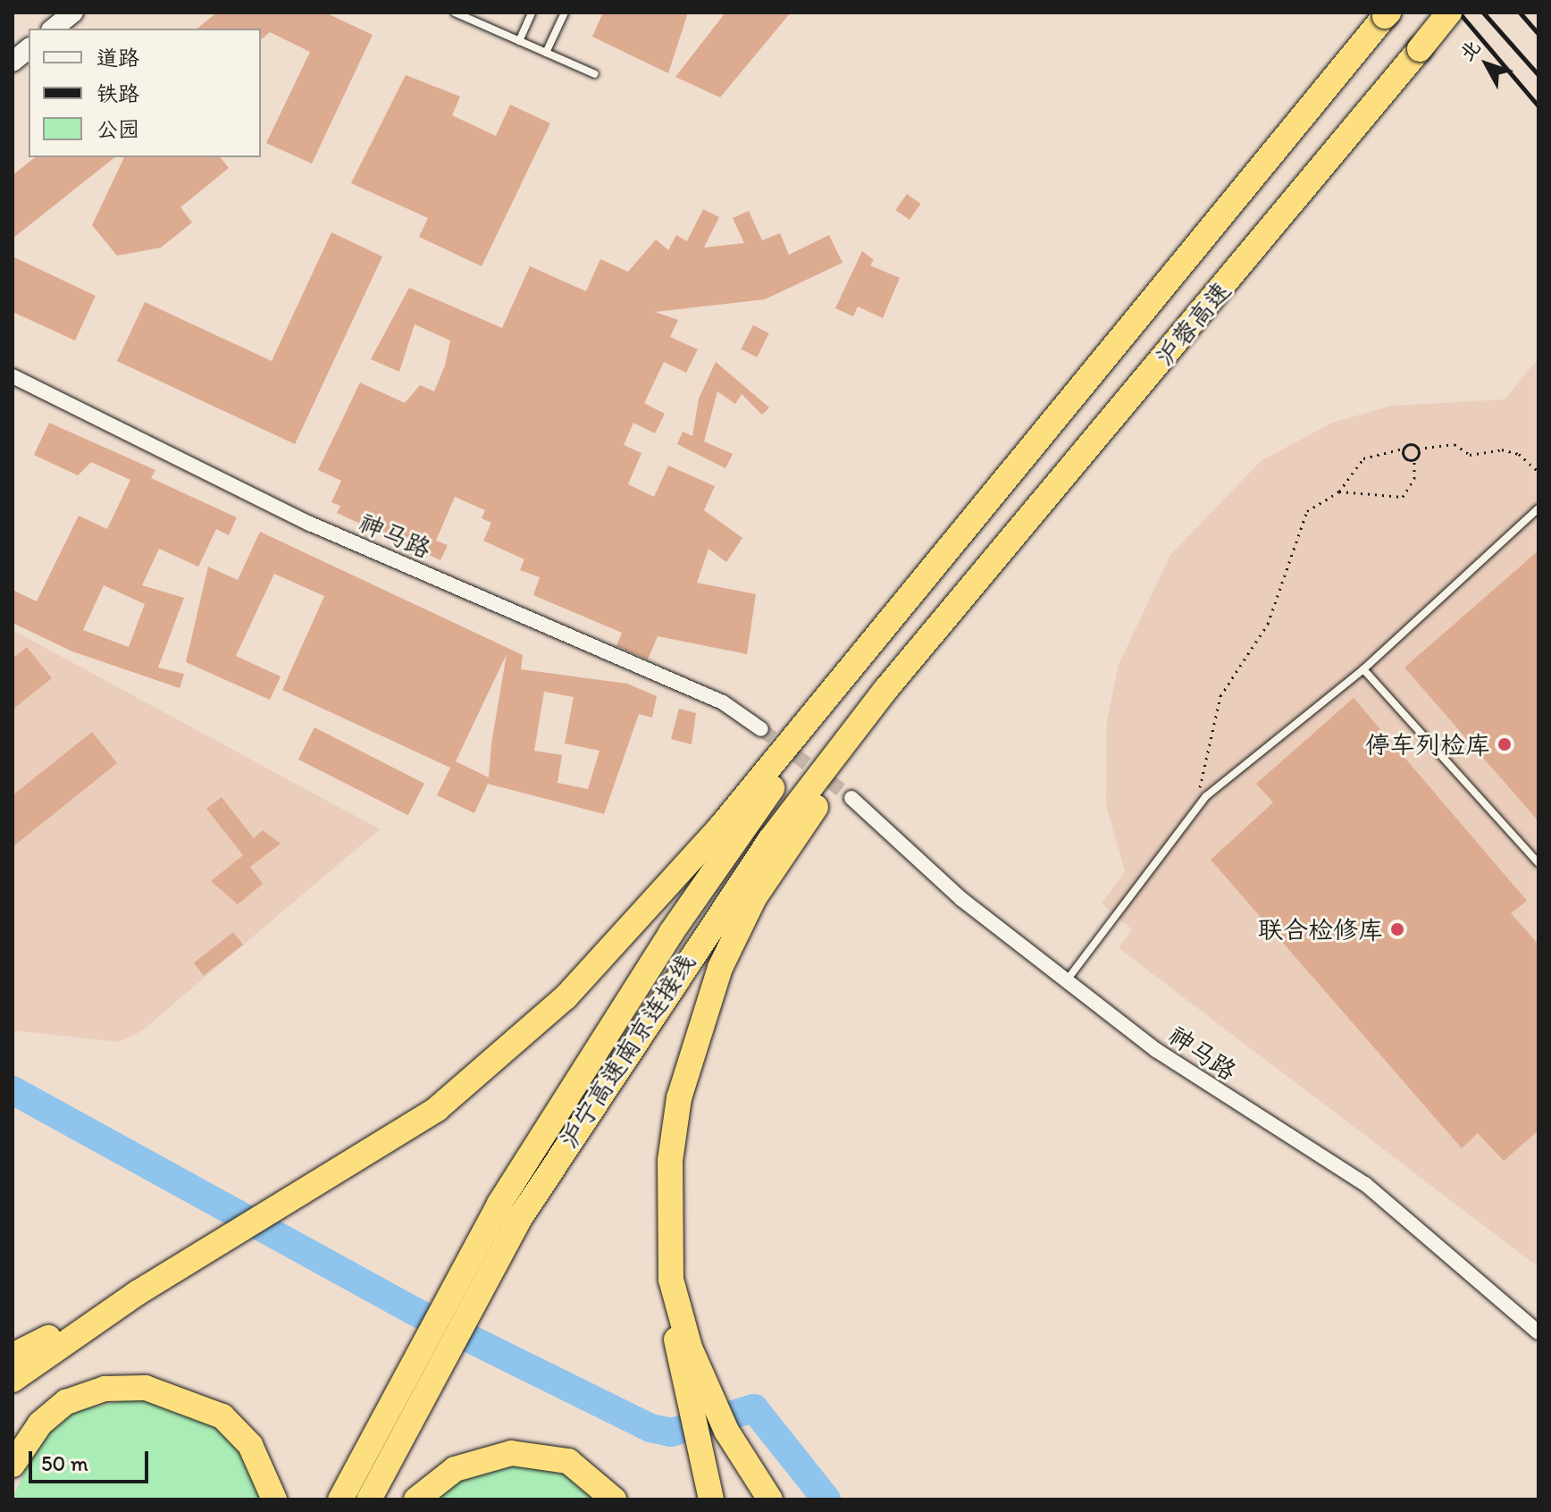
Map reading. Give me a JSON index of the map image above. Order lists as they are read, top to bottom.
{
  "streets": {
    "highway": ["沪蓉高速", "沪宁高速南京连接线"],
    "street": ["神马路"]
  },
  "crossings": [
    ["沪蓉高速", "沪宁高速南京连接线"]
  ],
  "places": ["停车列检库", "联合检修库"],
  "legend": ["道路", "铁路", "公园"],
  "scale_bar": "50 m",
  "north": "top left"
}
